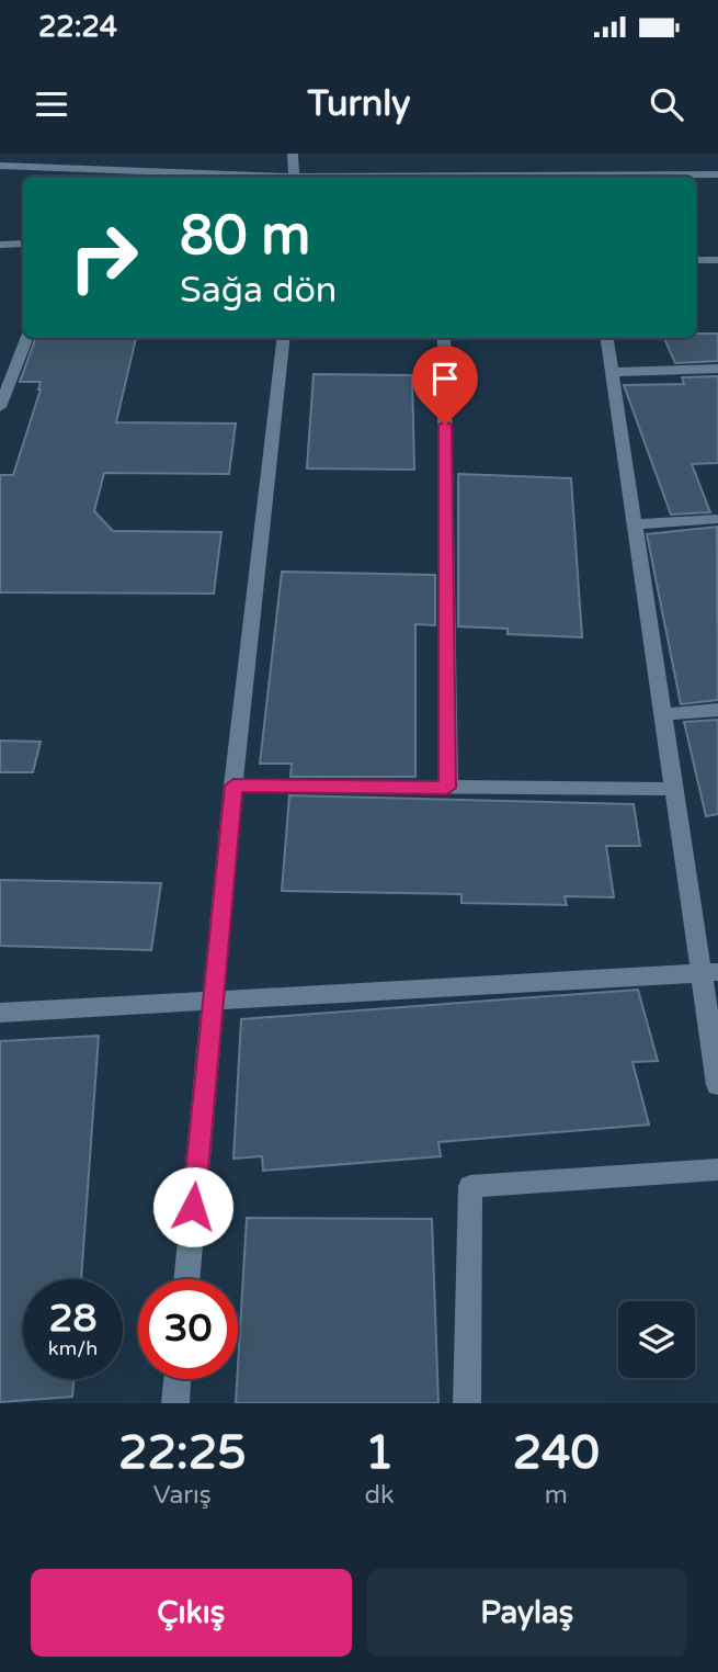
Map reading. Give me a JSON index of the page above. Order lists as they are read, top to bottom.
{
  "page": {
    "status": "22:24",
    "header": "Turnly",
    "turn": ["80 m", "Sağa dön"],
    "speed": "28 km/h",
    "limit": "30",
    "eta": [
      "22:25",
      "Varış",
      "1",
      "dk",
      "240",
      "m"
    ],
    "buttons": ["Çıkış", "Paylaş"]
  }
}
